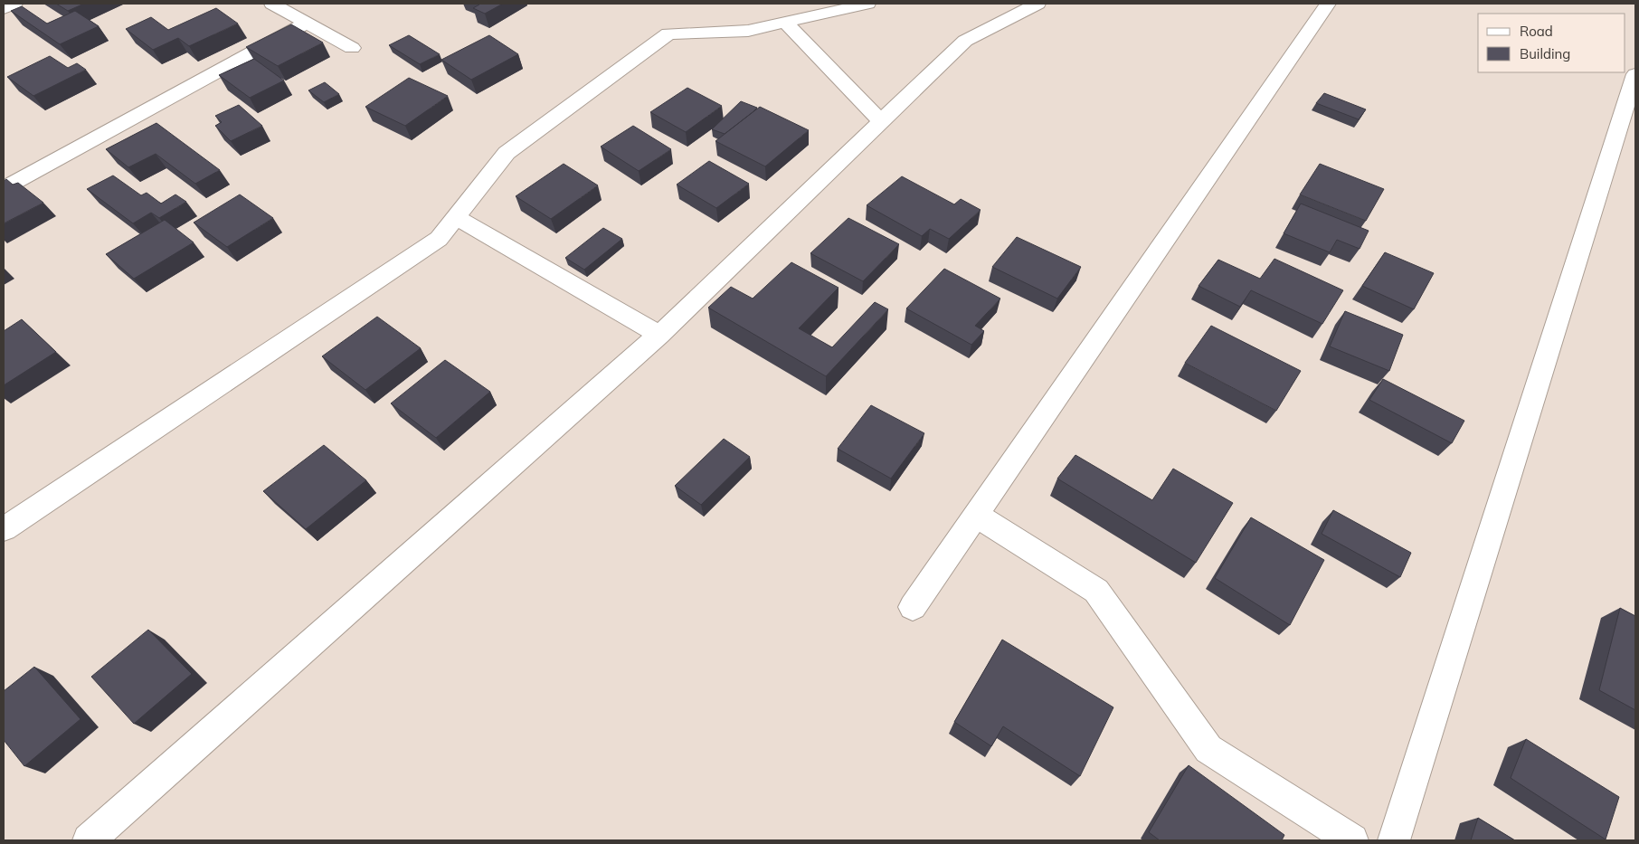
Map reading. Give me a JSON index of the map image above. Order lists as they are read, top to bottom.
{
  "legend": ["Road", "Building"]
}
